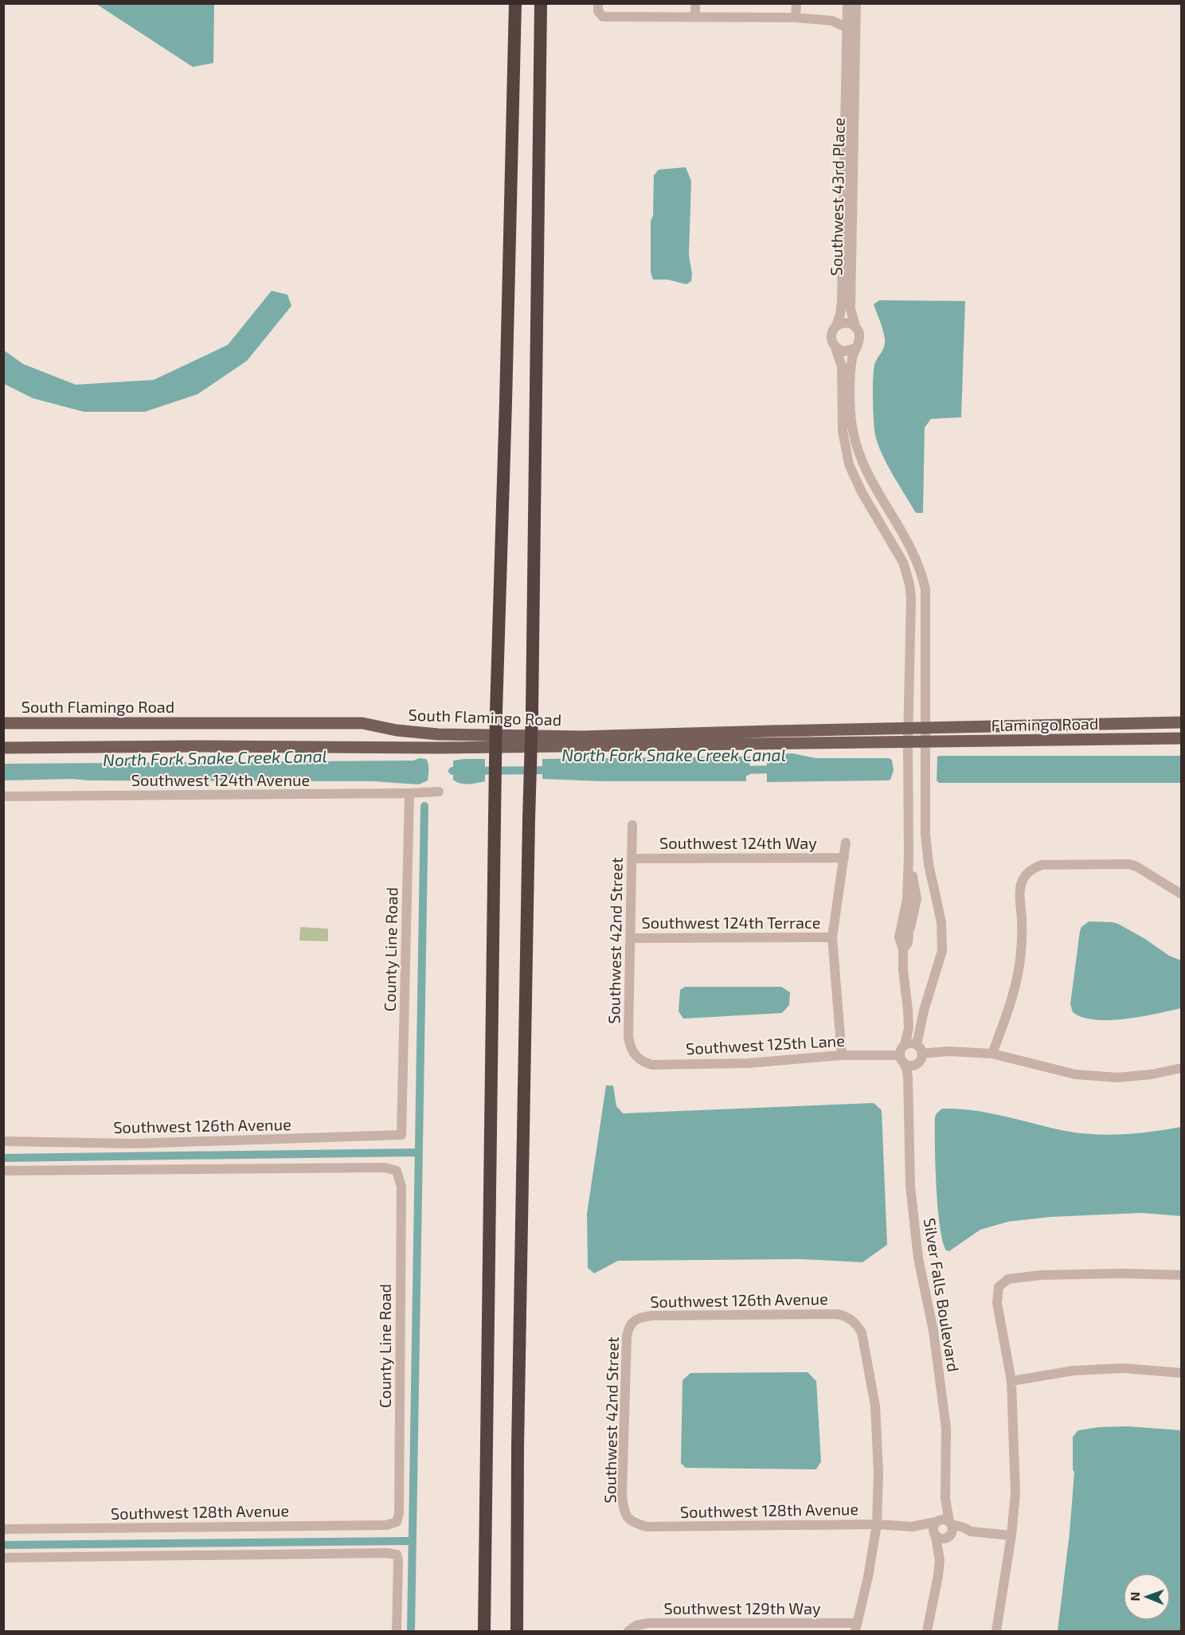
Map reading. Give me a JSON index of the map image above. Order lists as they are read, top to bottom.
{
  "streets": {
    "main road": ["South Flamingo Road", "Flamingo Road"],
    "street": [
      "Southwest 43rd Place",
      "Southwest 124th Avenue",
      "Southwest 124th Way",
      "Southwest 124th Terrace",
      "Southwest 42nd Street",
      "County Line Road",
      "Southwest 125th Lane",
      "Southwest 126th Avenue",
      "Silver Falls Boulevard",
      "Southwest 128th Avenue",
      "Southwest 129th Way"
    ]
  },
  "crossings": [
    ["South Flamingo Road", "Flamingo Road"],
    ["Flamingo Road", "Silver Falls Boulevard"],
    ["Southwest 124th Avenue", "County Line Road"],
    ["Southwest 124th Way", "Southwest 42nd Street"],
    ["Southwest 124th Terrace", "Southwest 42nd Street"],
    ["Southwest 42nd Street", "Southwest 125th Lane"],
    ["Southwest 42nd Street", "Southwest 126th Avenue"],
    ["Southwest 42nd Street", "Southwest 128th Avenue"],
    ["County Line Road", "Southwest 126th Avenue"],
    ["County Line Road", "Southwest 128th Avenue"],
    ["Southwest 125th Lane", "Silver Falls Boulevard"],
    ["Southwest 126th Avenue", "Southwest 128th Avenue"],
    ["Silver Falls Boulevard", "Southwest 128th Avenue"]
  ],
  "water": ["North Fork Snake Creek Canal"],
  "north": "left"
}
